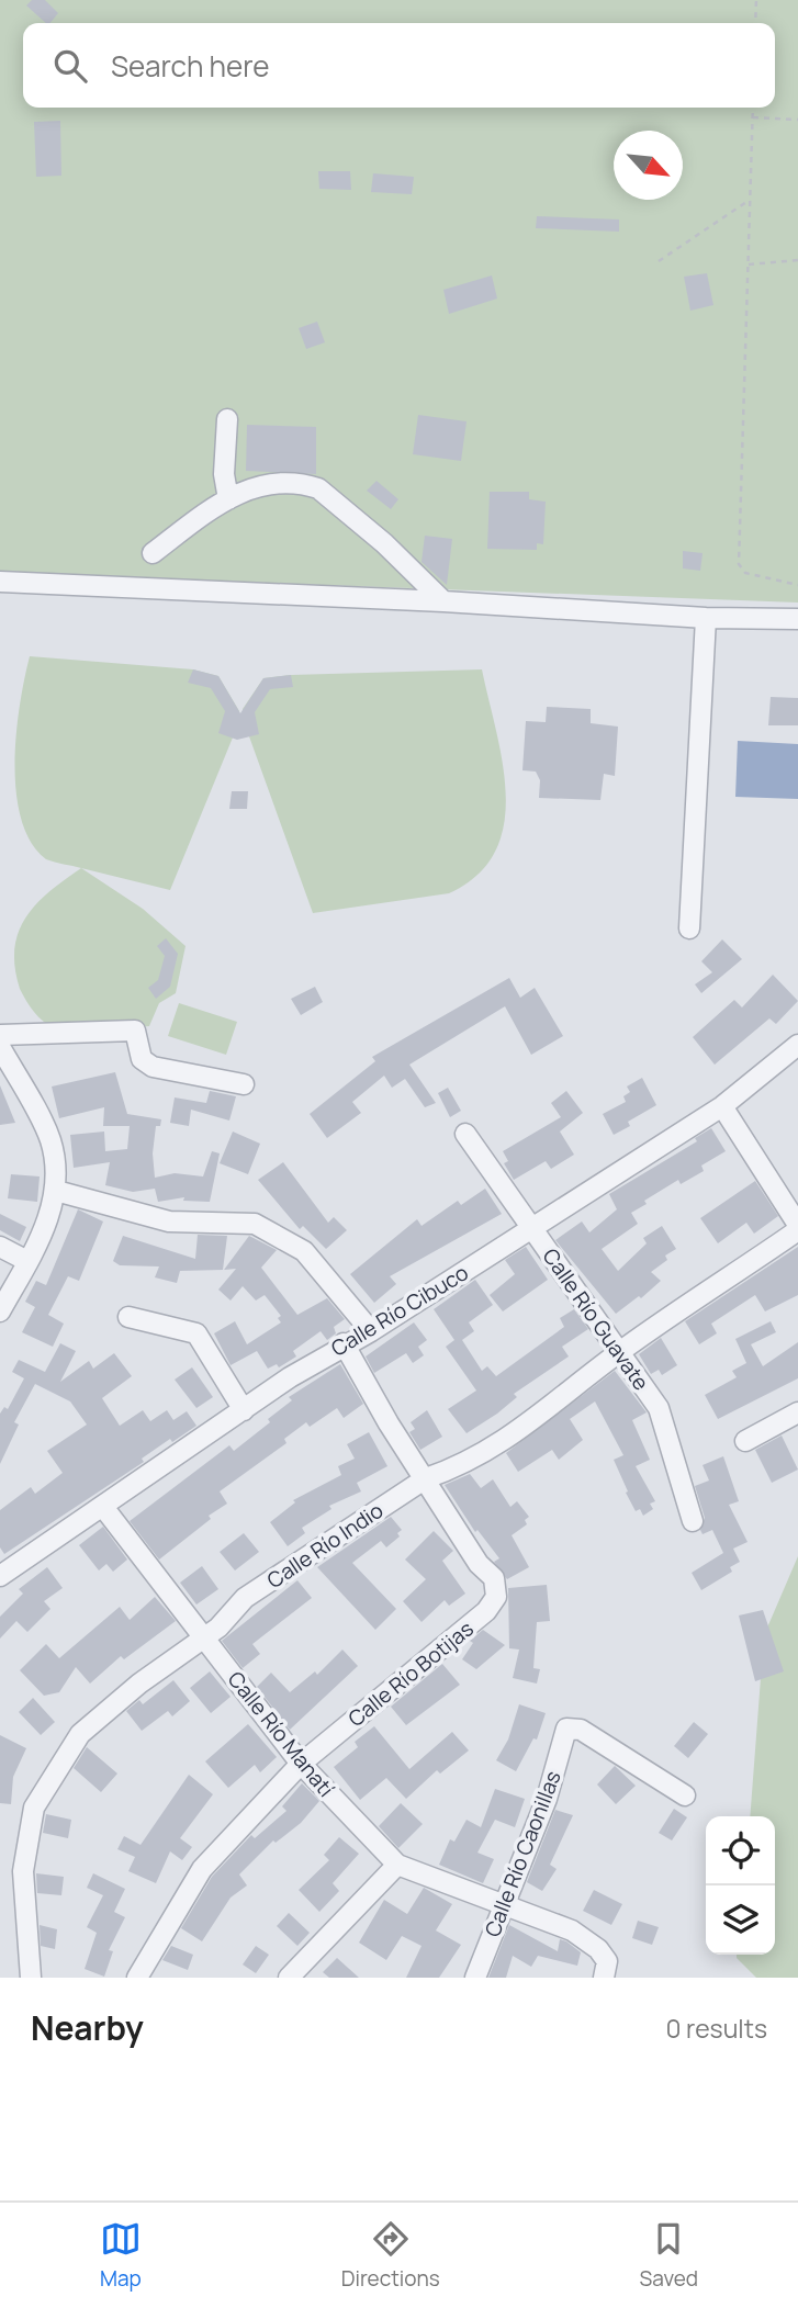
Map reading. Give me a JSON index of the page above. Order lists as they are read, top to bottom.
{
  "streets": {
    "street": [
      "Calle Río Cibuco",
      "Calle Río Guavate",
      "Calle Río Indio",
      "Calle Río Botijas",
      "Calle Río Manatí",
      "Calle Río Caonillas"
    ]
  },
  "crossings": [
    ["Calle Río Cibuco", "Calle Río Guavate"],
    ["Calle Río Cibuco", "Calle Río Botijas"],
    ["Calle Río Cibuco", "Calle Río Manatí"],
    ["Calle Río Guavate", "Calle Río Indio"],
    ["Calle Río Indio", "Calle Río Botijas"],
    ["Calle Río Indio", "Calle Río Manatí"],
    ["Calle Río Botijas", "Calle Río Manatí"],
    ["Calle Río Manatí", "Calle Río Caonillas"]
  ],
  "north": "bottom right",
  "page": {
    "search": "Search here",
    "heading": ["Nearby", "0 results"],
    "nav": ["Map", "Directions", "Saved"]
  }
}
